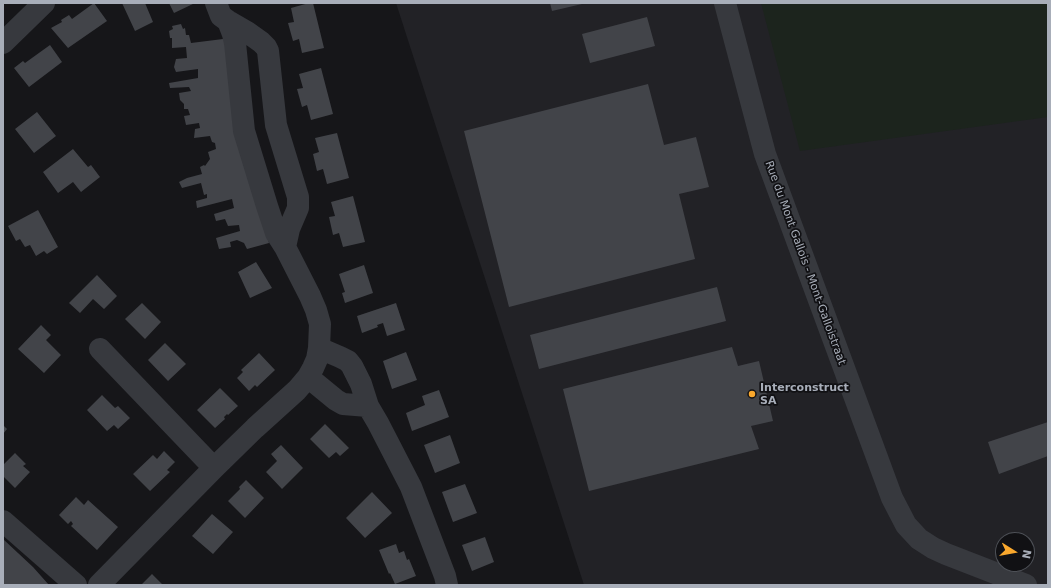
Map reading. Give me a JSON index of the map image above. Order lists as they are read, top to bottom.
{
  "streets": {
    "street": ["Rue du Mont Gallois - Mont-Galloistraat"]
  },
  "places": ["Interconstruct SA"],
  "north": "right"
}
